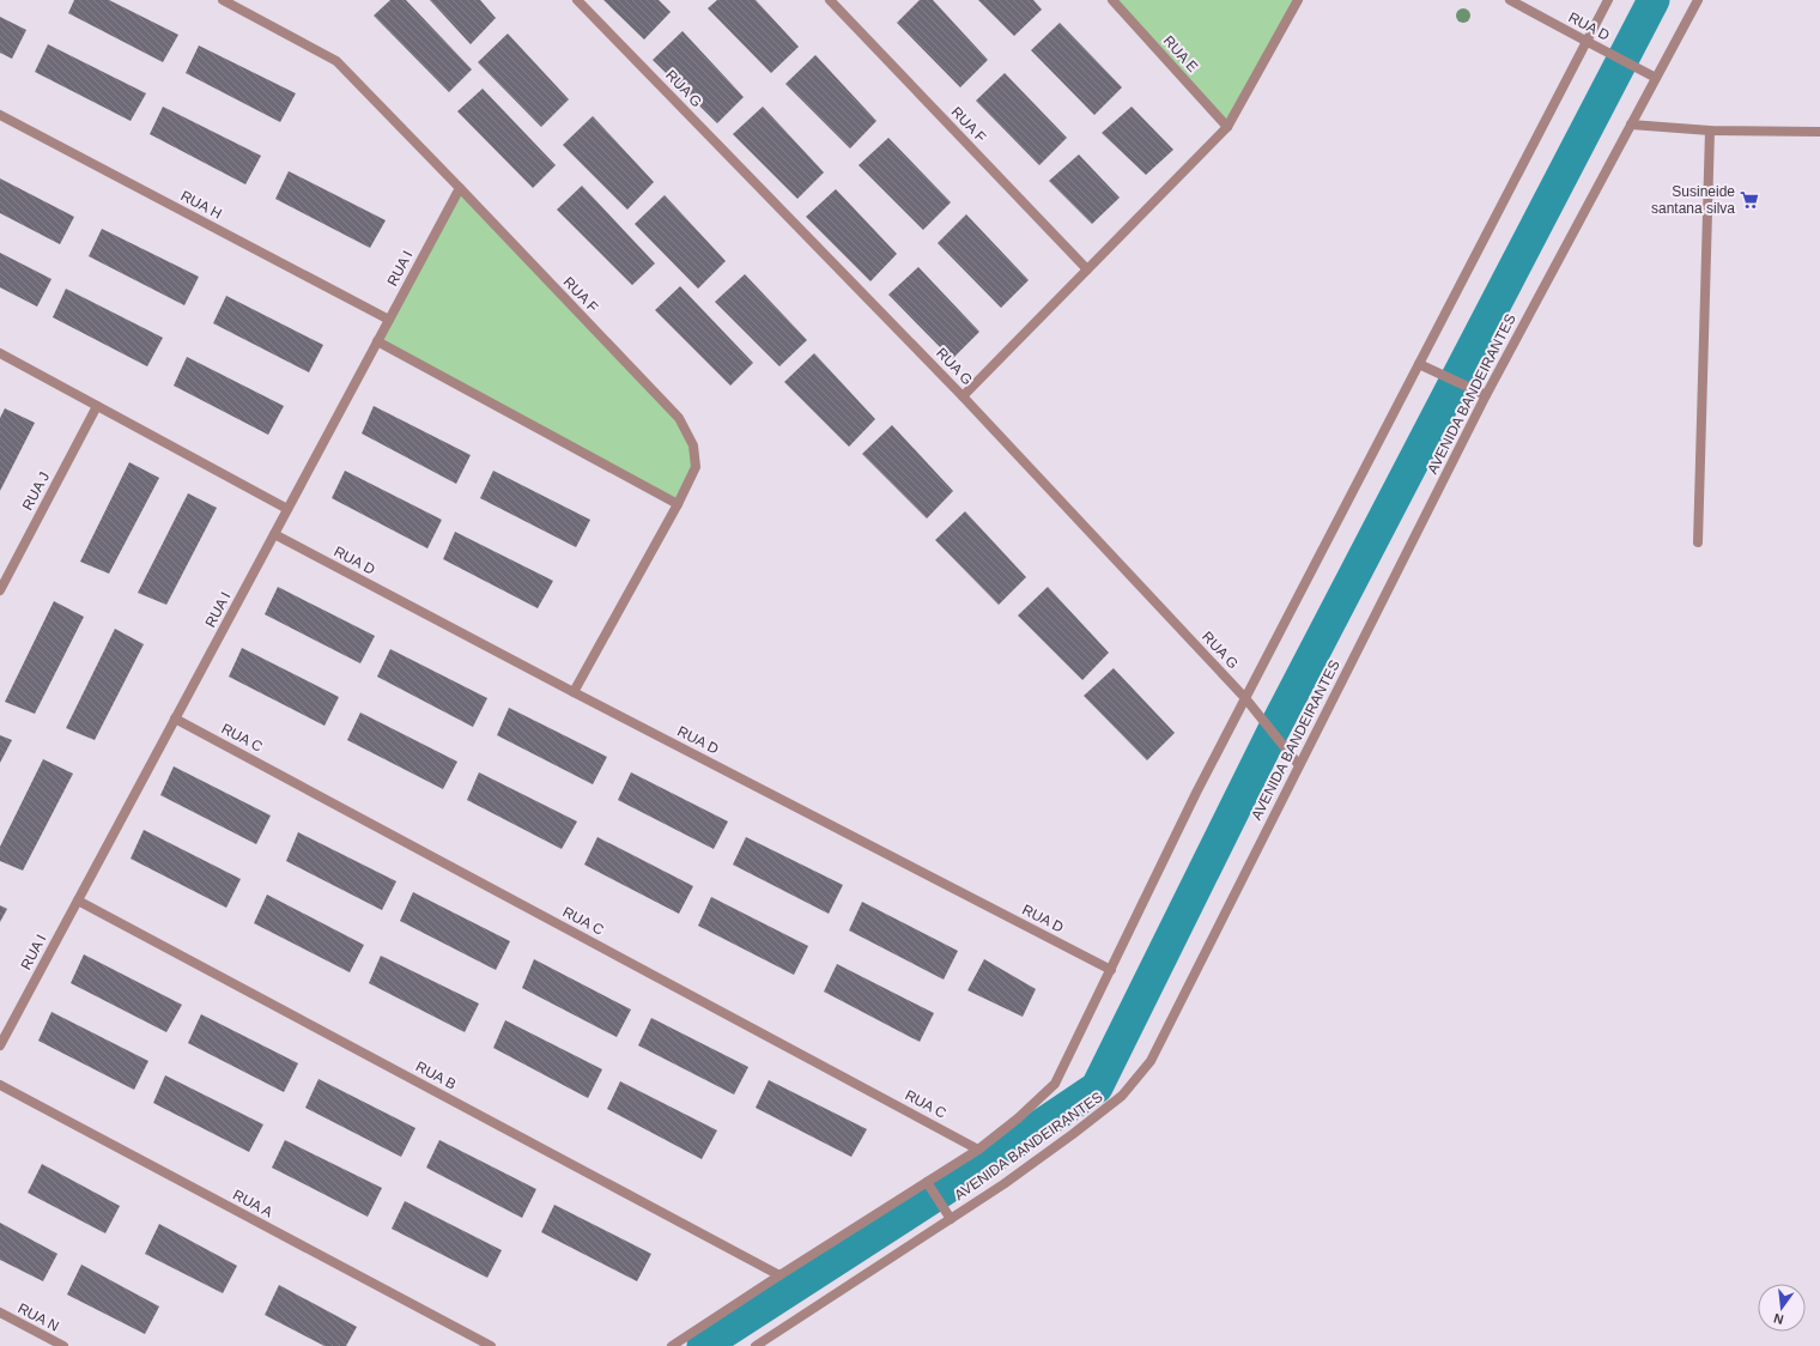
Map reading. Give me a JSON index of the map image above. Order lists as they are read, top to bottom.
{
  "streets": {
    "street": [
      "RUA D",
      "RUA E",
      "RUA G",
      "RUA F",
      "RUA H",
      "RUA I",
      "AVENIDA BANDEIRANTES",
      "RUA J",
      "RUA C",
      "RUA B",
      "RUA A",
      "RUA N"
    ]
  },
  "crossings": [
    ["RUA D", "RUA F"],
    ["RUA D", "RUA I"],
    ["RUA D", "AVENIDA BANDEIRANTES"],
    ["RUA G", "AVENIDA BANDEIRANTES"],
    ["RUA F", "RUA I"],
    ["RUA H", "RUA I"],
    ["RUA I", "RUA C"],
    ["RUA I", "RUA B"],
    ["AVENIDA BANDEIRANTES", "RUA C"],
    ["AVENIDA BANDEIRANTES", "RUA B"]
  ],
  "places": {
    "supermarket": ["Susineide santana silva"]
  },
  "north": "bottom"
}
